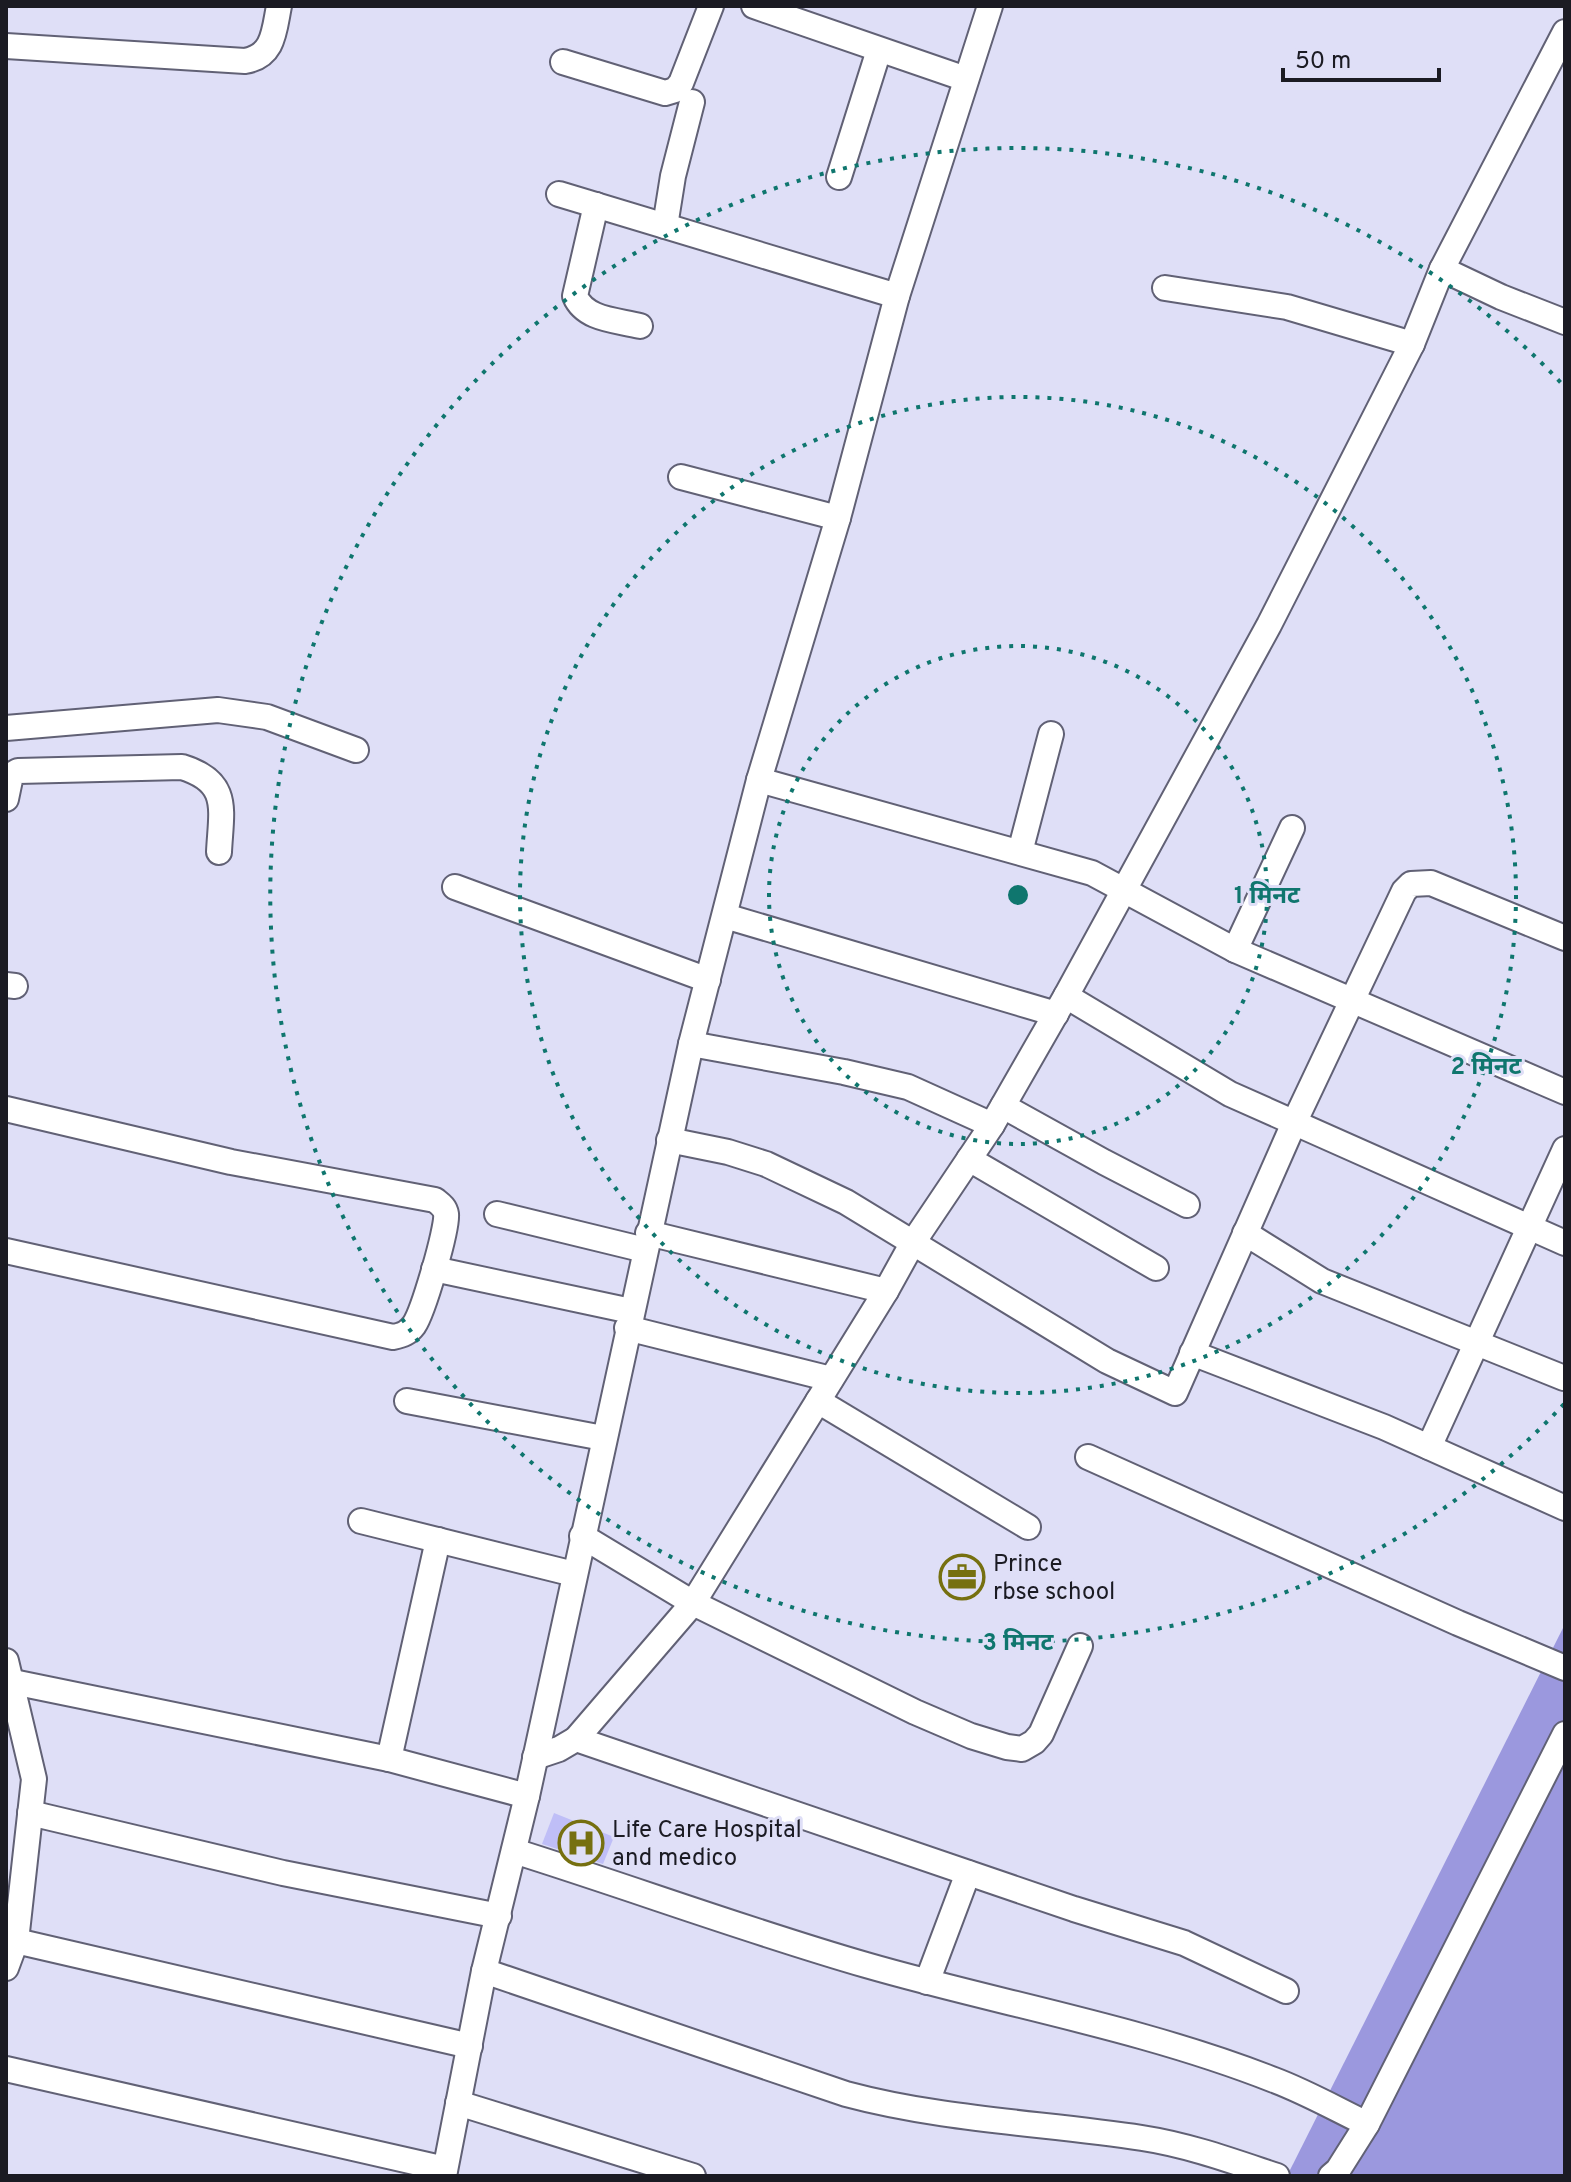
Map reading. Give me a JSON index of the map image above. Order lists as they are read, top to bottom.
{
  "places": {
    "office": ["Prince rbse school"],
    "hospital": ["Life Care Hospital and medico"]
  },
  "scale_bar": "50 m",
  "rings": ["1 मिनट", "2 मिनट", "3 मिनट"]
}
